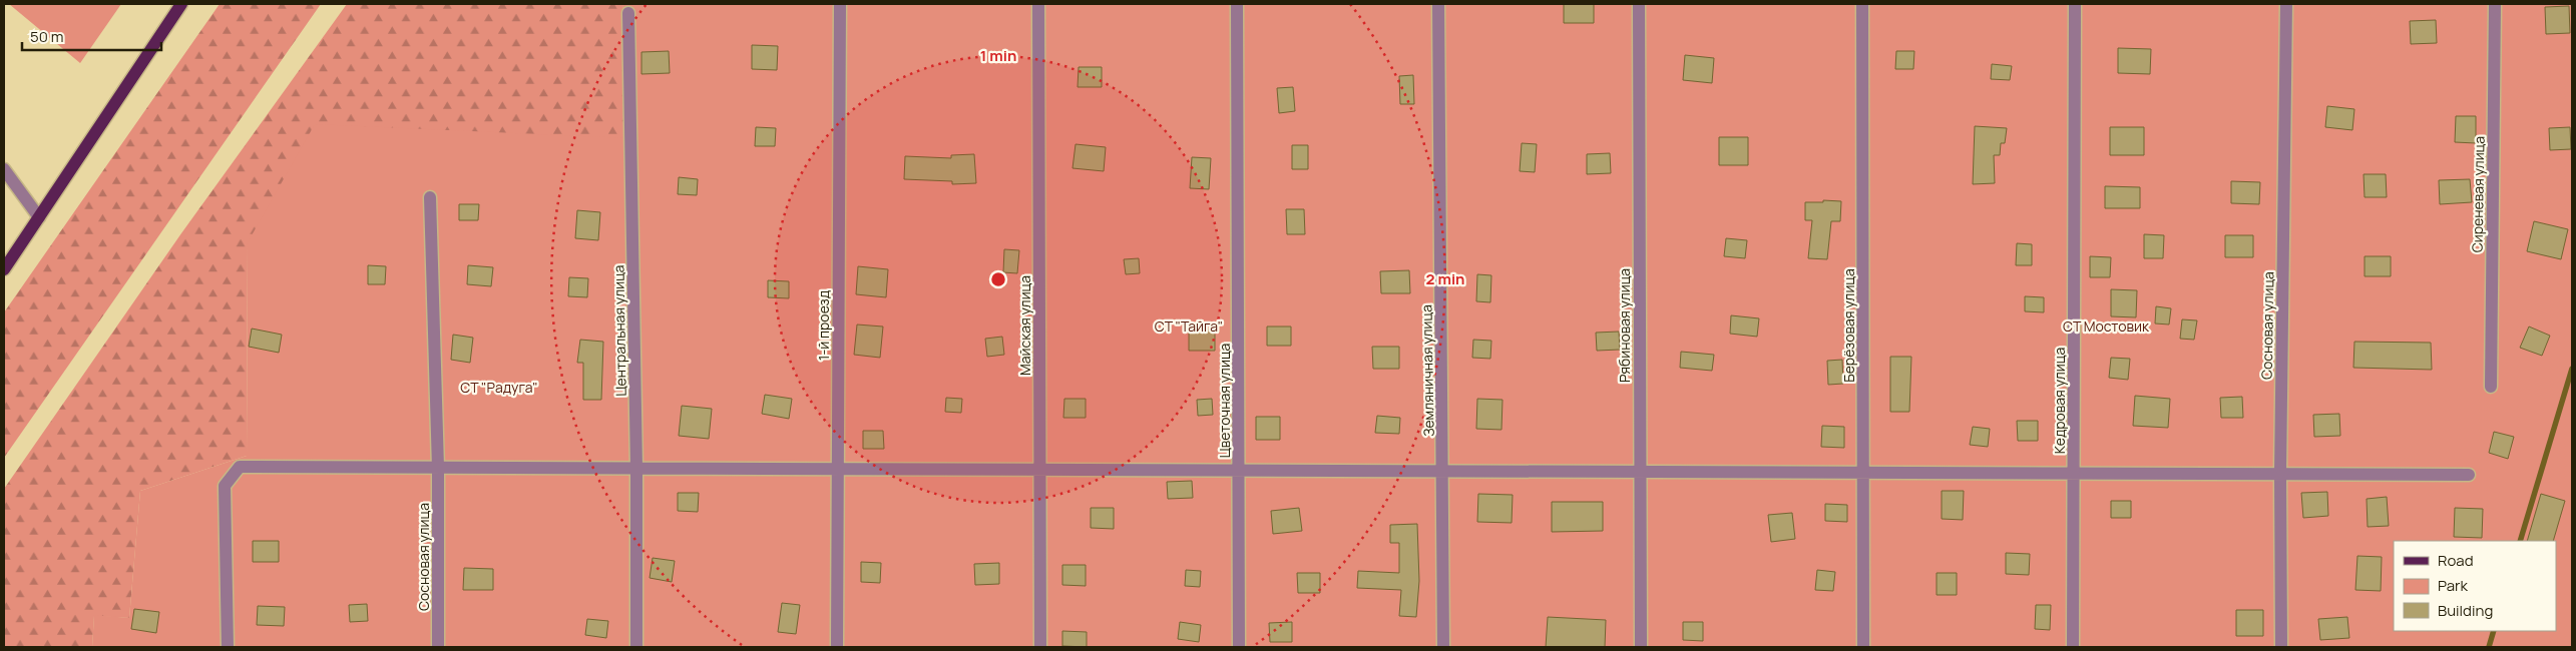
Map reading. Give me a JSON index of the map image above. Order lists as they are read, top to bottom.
{
  "streets": {
    "street": [
      "Сиреневая улица",
      "1-й проезд",
      "Майская улица",
      "Рябиновая улица",
      "Берёзовая улица",
      "Сосновая улица",
      "Центральная улица",
      "Земляничная улица",
      "Цветочная улица",
      "Кедровая улица"
    ]
  },
  "parks": ["СТ \"Тайга\"", "СТ Мостовик", "СТ \"Радуга\""],
  "legend": ["Road", "Park", "Building"],
  "scale_bar": "50 m",
  "rings": ["1 min", "2 min"]
}
